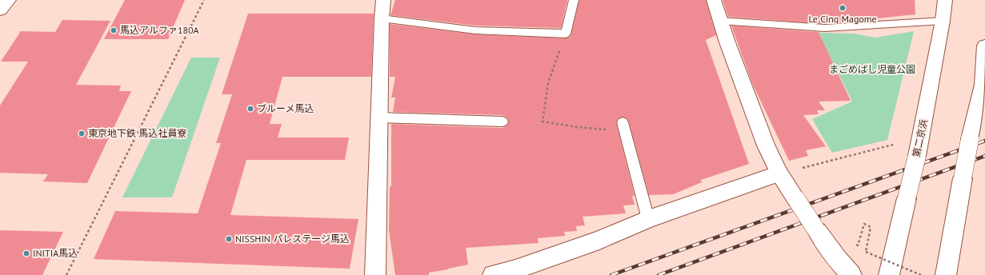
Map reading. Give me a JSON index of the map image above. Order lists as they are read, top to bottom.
{
  "streets": {
    "main road": ["第二京浜"]
  },
  "parks": ["まごめばし児童公園"],
  "places": [
    "Le Cinq Magome",
    "馬込アルファ180A",
    "ブルーメ馬込",
    "東京地下鉄 馬込社員寮",
    "NISSHIN パレステージ馬込",
    "INITIA馬込"
  ]
}
